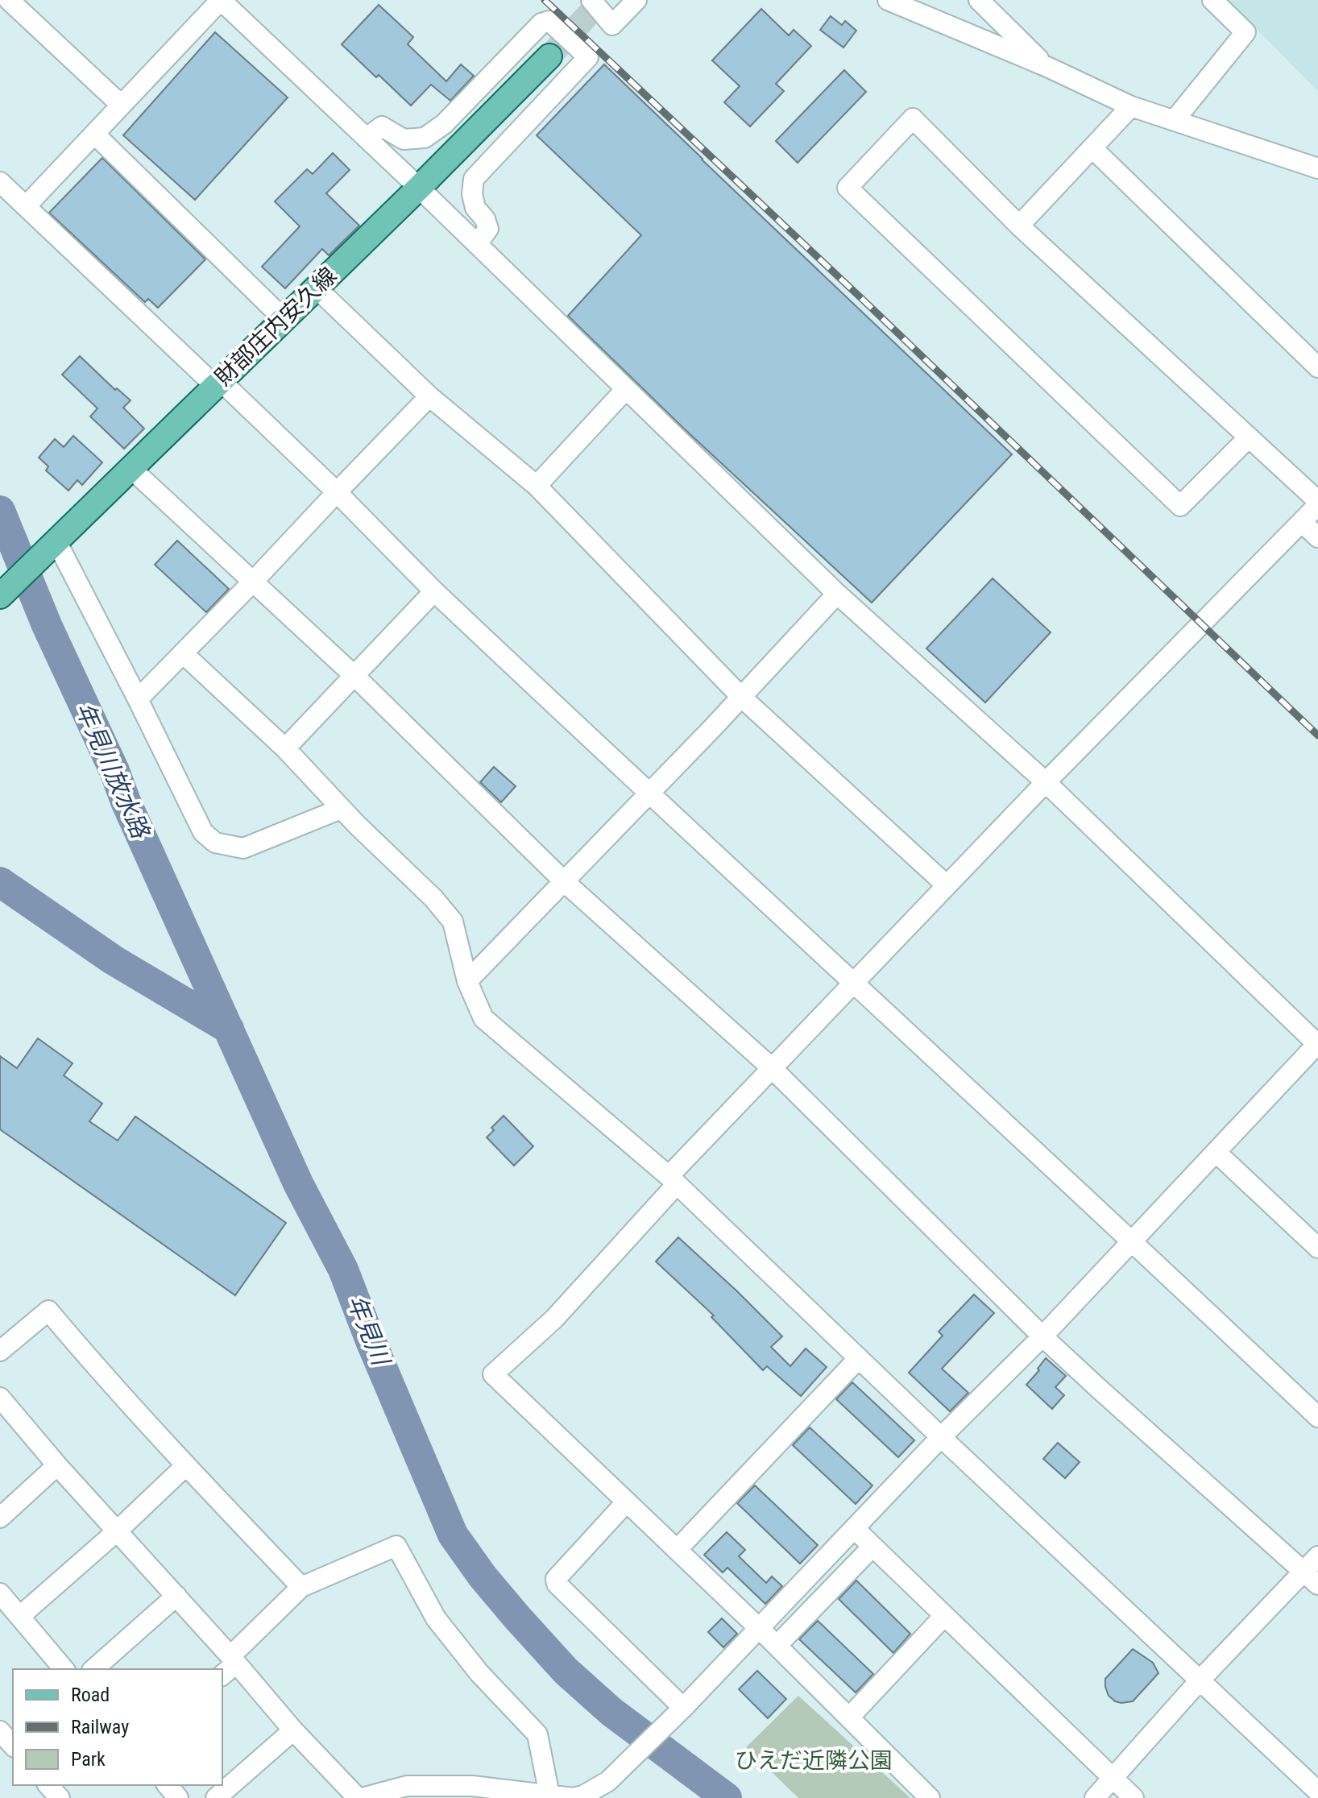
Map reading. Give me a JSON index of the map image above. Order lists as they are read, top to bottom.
{
  "streets": {
    "main road": ["財部庄内安久線"]
  },
  "water": ["年見川放水路", "年見川"],
  "parks": ["ひえだ近隣公園"],
  "legend": ["Road", "Railway", "Park"]
}
